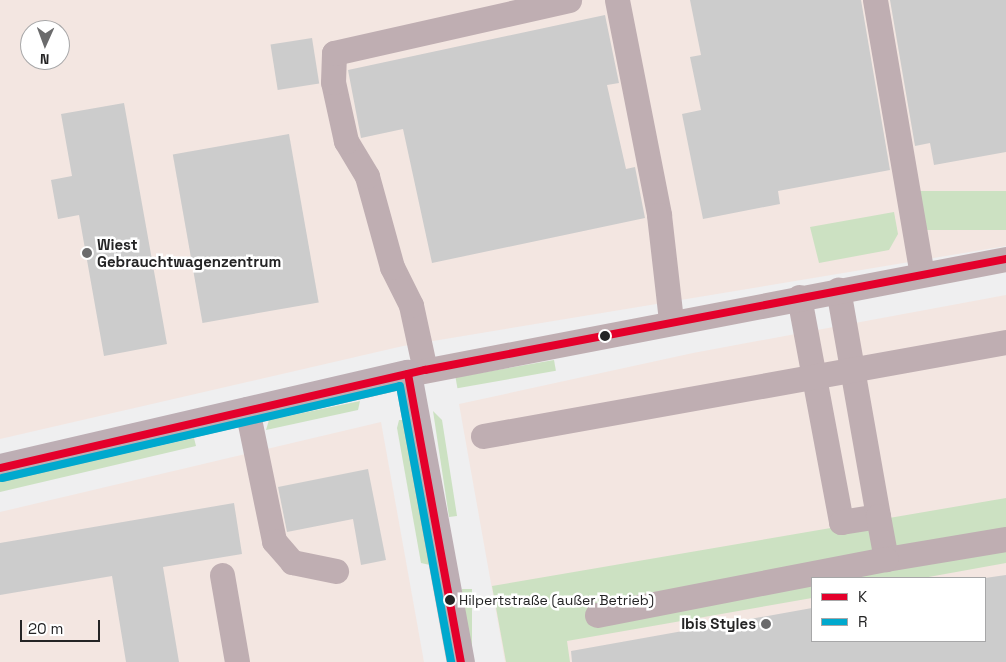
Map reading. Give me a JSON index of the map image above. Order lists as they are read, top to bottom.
{
  "places": ["Wiest Gebrauchtwagenzentrum", "Hilpertstraße (außer Betrieb)", "Ibis Styles"],
  "lines": ["transit line K", "transit line R"],
  "legend": ["K", "R"],
  "scale_bar": "20 m",
  "north": "bottom"
}
